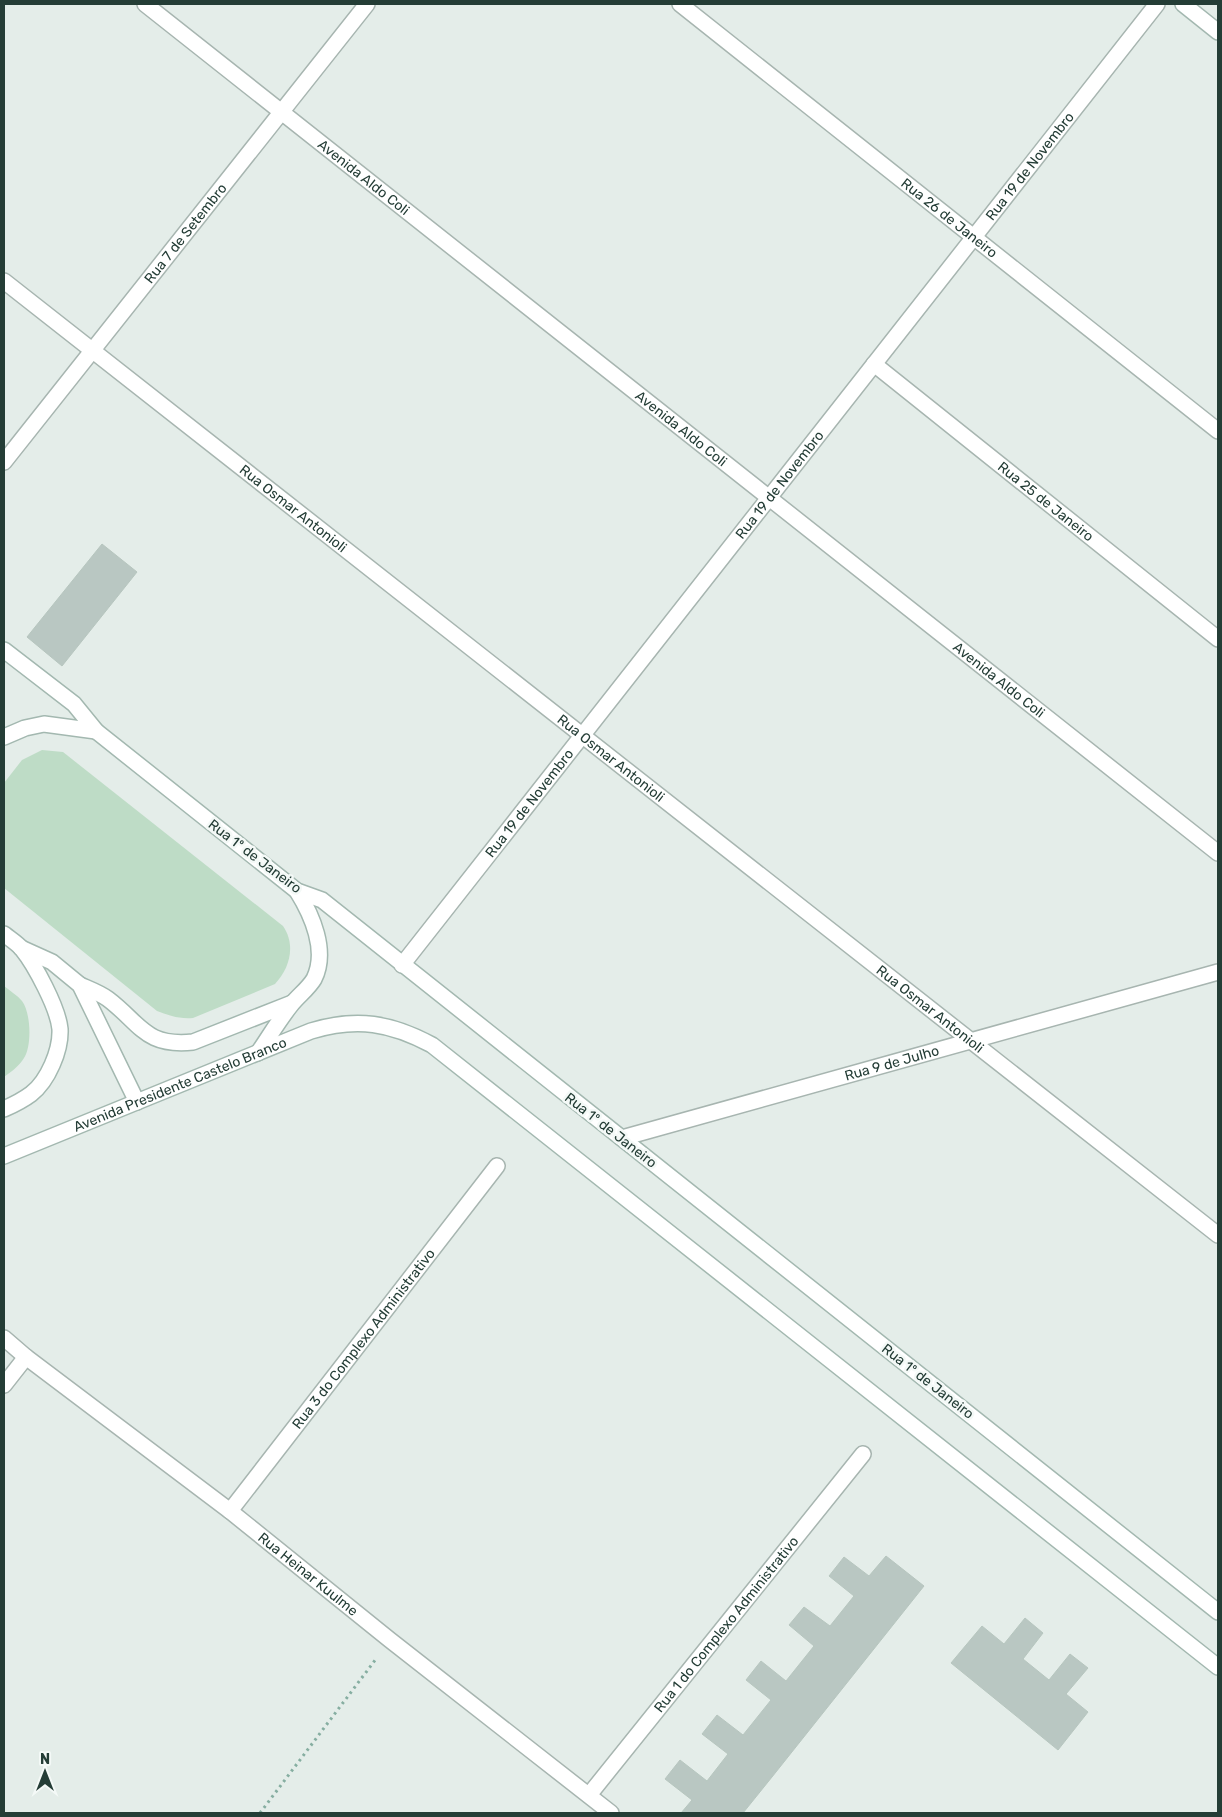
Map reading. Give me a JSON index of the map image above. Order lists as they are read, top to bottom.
{
  "streets": {
    "street": [
      "Rua 19 de Novembro",
      "Avenida Aldo Coli",
      "Rua 26 de Janeiro",
      "Rua 7 de Setembro",
      "Rua 25 de Janeiro",
      "Rua Osmar Antonioli",
      "Rua 1º de Janeiro",
      "Rua 9 de Julho",
      "Avenida Presidente Castelo Branco",
      "Rua 3 do Complexo Administrativo",
      "Rua Heinar Kuulme",
      "Rua 1 do Complexo Administrativo"
    ]
  },
  "crossings": [
    ["Rua 19 de Novembro", "Avenida Aldo Coli"],
    ["Rua 19 de Novembro", "Rua 26 de Janeiro"],
    ["Rua 19 de Novembro", "Rua 25 de Janeiro"],
    ["Rua 19 de Novembro", "Rua Osmar Antonioli"],
    ["Rua 19 de Novembro", "Rua 1º de Janeiro"],
    ["Avenida Aldo Coli", "Rua 7 de Setembro"],
    ["Rua 7 de Setembro", "Rua Osmar Antonioli"],
    ["Rua Osmar Antonioli", "Rua 9 de Julho"],
    ["Rua 1º de Janeiro", "Rua 9 de Julho"],
    ["Rua 3 do Complexo Administrativo", "Rua Heinar Kuulme"],
    ["Rua Heinar Kuulme", "Rua 1 do Complexo Administrativo"]
  ],
  "north": "top"
}
